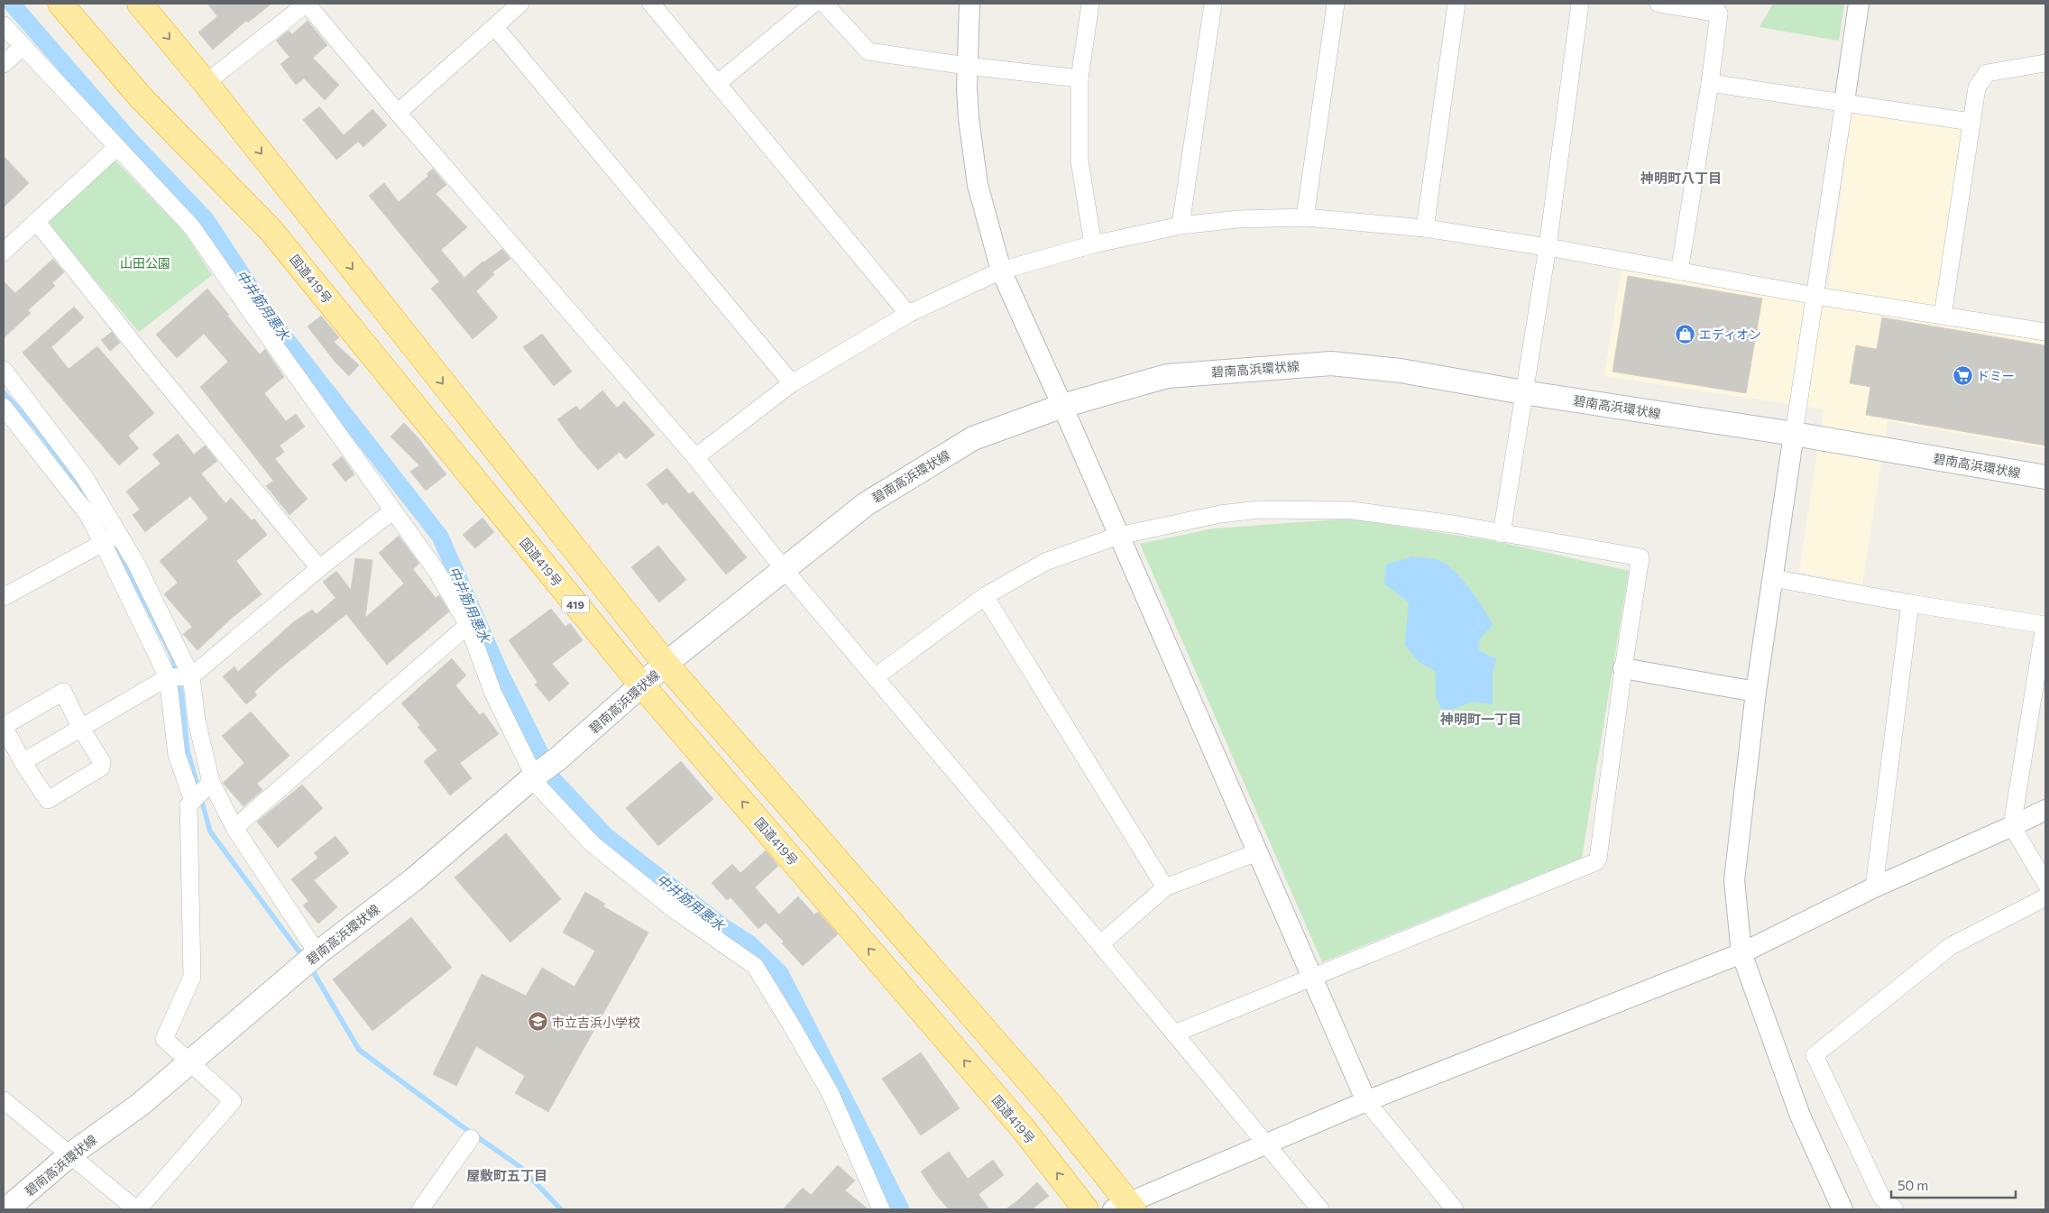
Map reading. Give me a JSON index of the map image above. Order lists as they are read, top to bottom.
{
  "streets": {
    "highway": ["国道419号", "419"],
    "main road": ["碧南高浜環状線"]
  },
  "crossings": [
    ["国道419号", "碧南高浜環状線"],
    ["碧南高浜環状線", "419"]
  ],
  "districts": ["神明町八丁目", "神明町一丁目", "屋敷町五丁目"],
  "water": ["中井筋用悪水"],
  "parks": ["山田公園"],
  "places": {
    "shop": ["エディオン"],
    "supermarket": ["ドミー"],
    "school or university": ["市立吉浜小学校"]
  },
  "scale_bar": "50 m"
}
